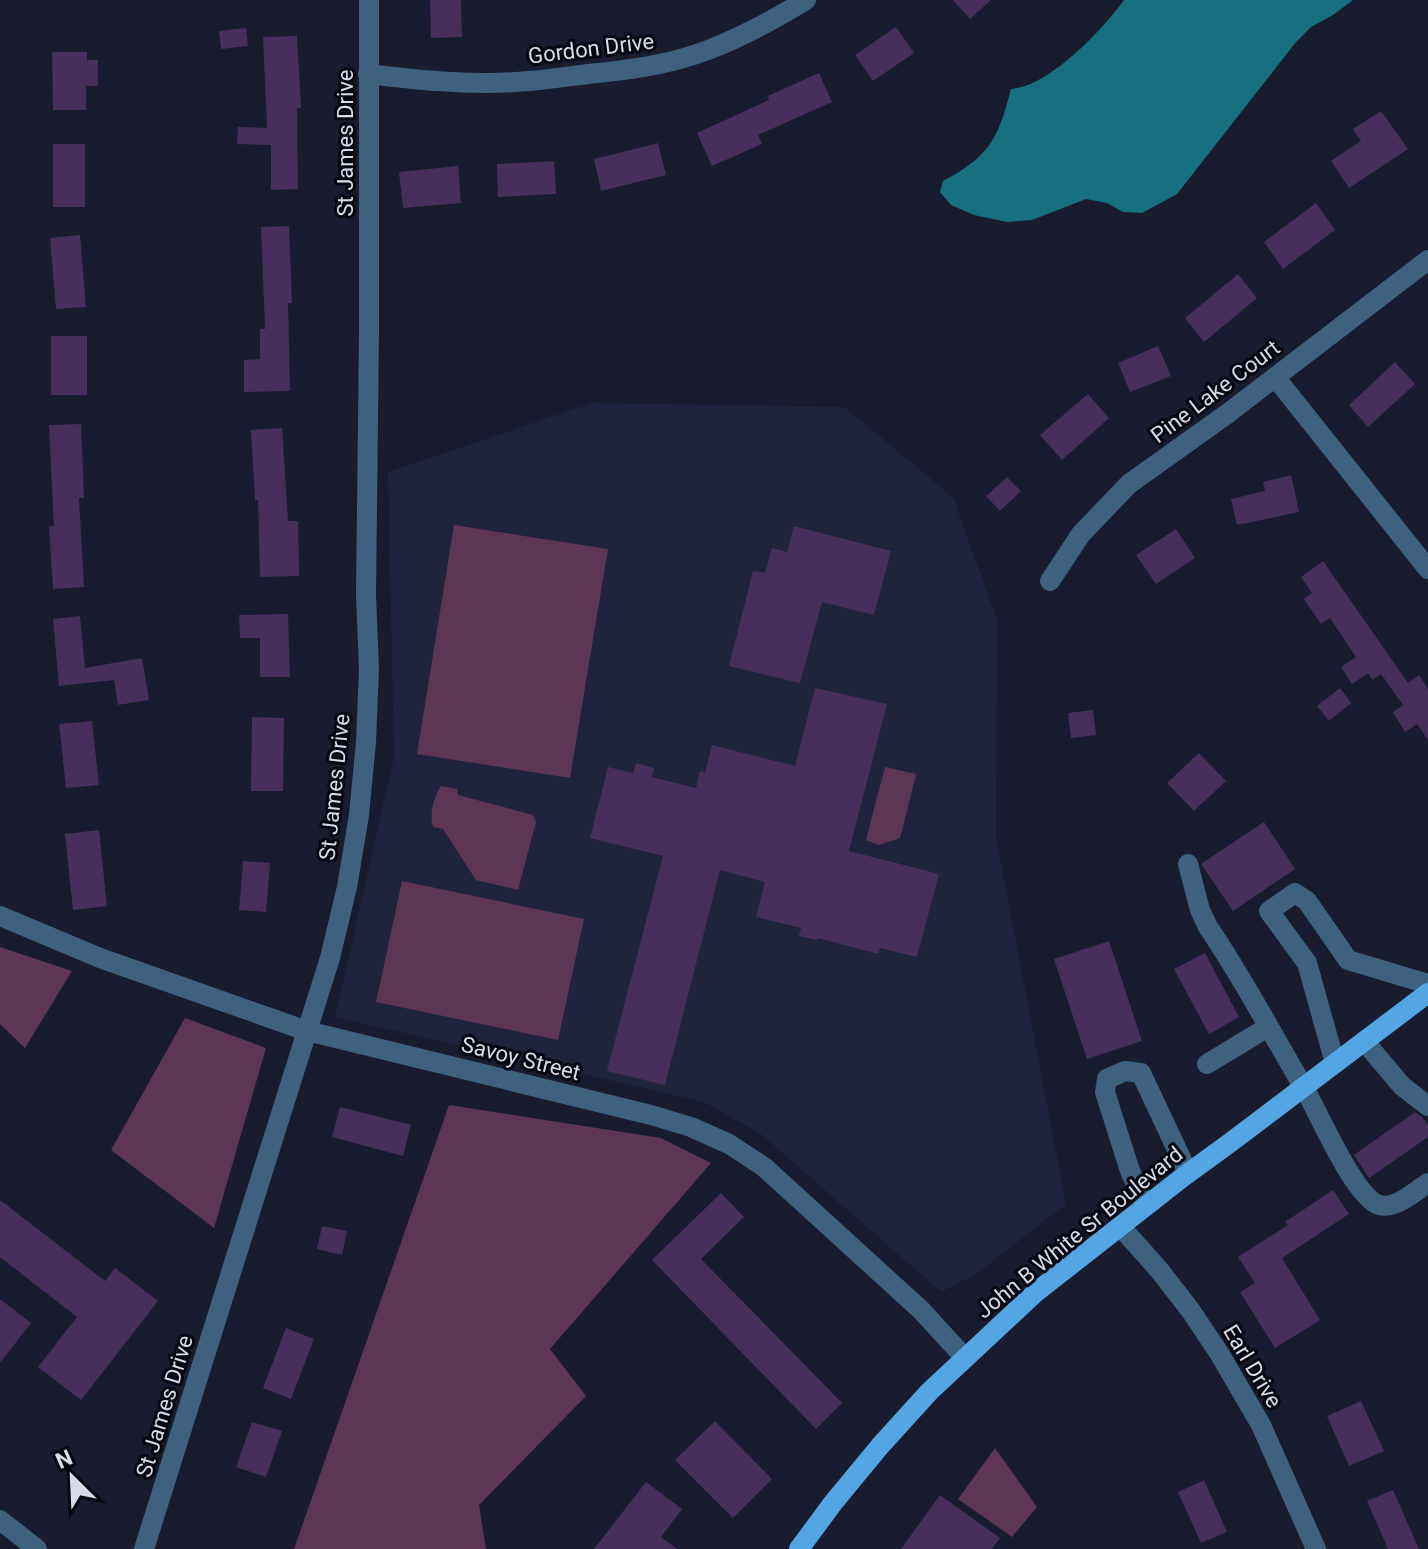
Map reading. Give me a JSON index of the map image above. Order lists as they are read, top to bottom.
{
  "streets": {
    "main road": ["John B White Sr Boulevard"],
    "street": [
      "Gordon Drive",
      "St James Drive",
      "Pine Lake Court",
      "Savoy Street",
      "Earl Drive"
    ]
  },
  "crossings": [
    ["Gordon Drive", "St James Drive"],
    ["St James Drive", "Savoy Street"],
    ["Savoy Street", "John B White Sr Boulevard"],
    ["John B White Sr Boulevard", "Earl Drive"]
  ],
  "north": "top left"
}
